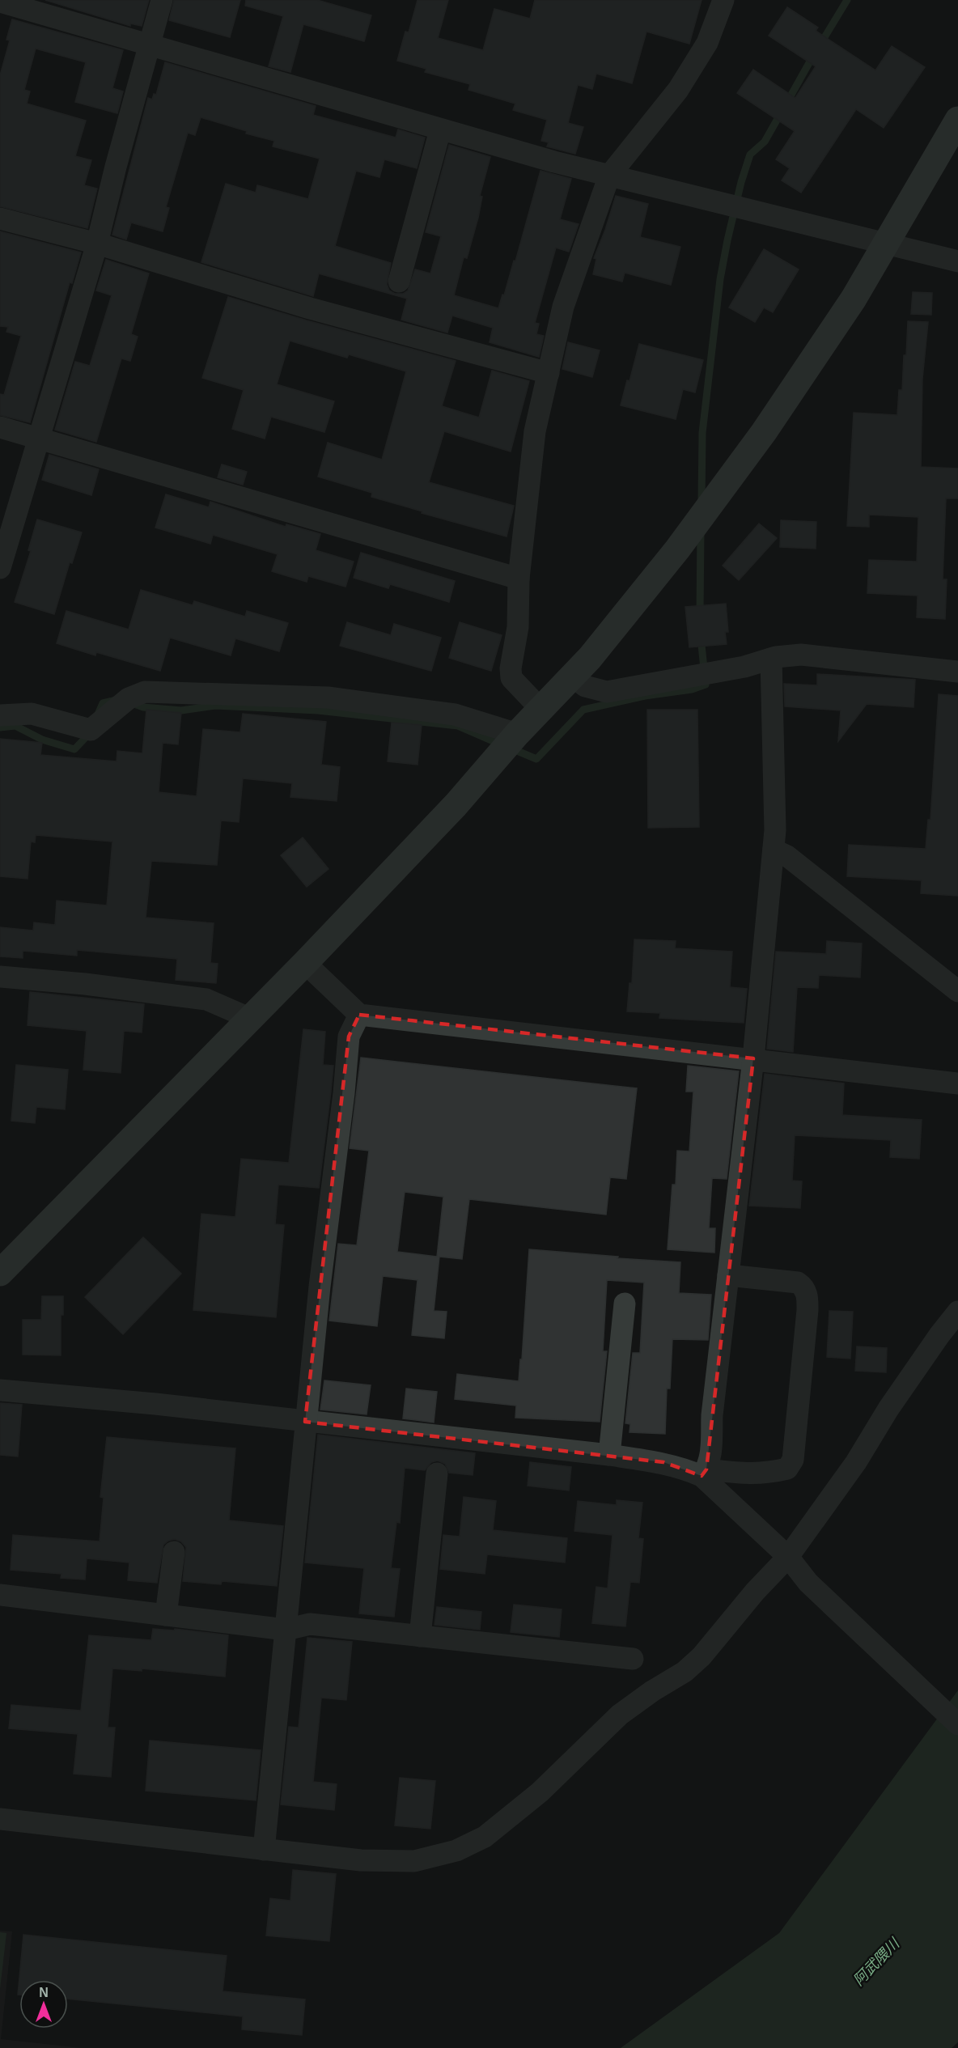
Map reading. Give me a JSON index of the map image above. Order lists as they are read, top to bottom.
{
  "water": ["阿武隈川"],
  "north": "top"
}
